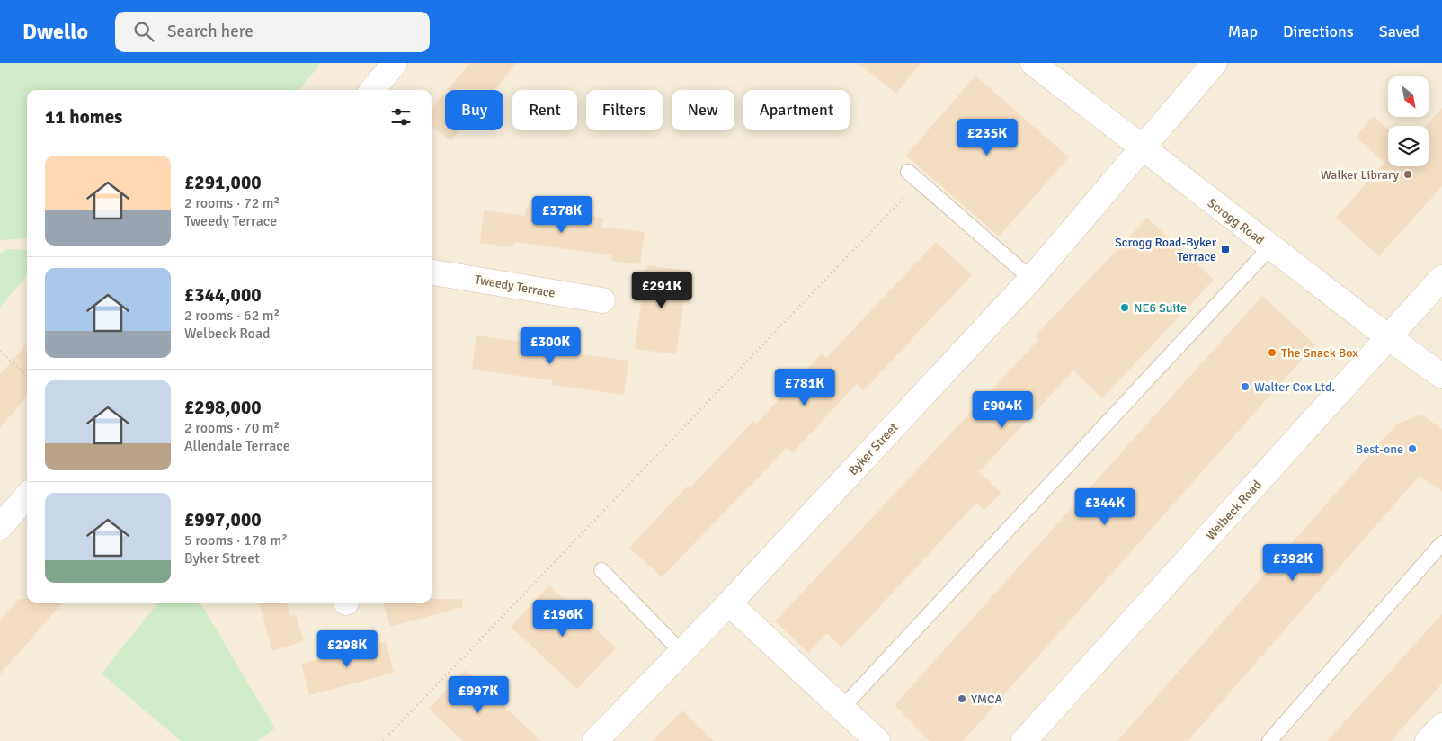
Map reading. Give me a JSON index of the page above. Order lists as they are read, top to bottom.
{
  "streets": {
    "street": [
      "Scrogg Road",
      "Tweedy Terrace",
      "Byker Street",
      "Welbeck Road"
    ]
  },
  "crossings": [
    ["Scrogg Road", "Byker Street"],
    ["Scrogg Road", "Welbeck Road"]
  ],
  "places": {
    "other": [
      "Walker Library",
      "NE6 Suite",
      "The Snack Box",
      "Walter Cox Ltd.",
      "Best-one",
      "YMCA"
    ],
    "transit": ["Scrogg Road-Byker Terrace"]
  },
  "north": "bottom right",
  "page": {
    "header": "Dwello",
    "search": "Search here",
    "nav": ["Map", "Directions", "Saved"],
    "chip": [
      "Buy",
      "Rent",
      "Filters",
      "New",
      "Apartment"
    ],
    "heading": "11 homes",
    "price": [
      "£235K",
      "£378K",
      "£291K",
      "£300K",
      "£781K",
      "£904K",
      "£344K",
      "£392K",
      "£196K",
      "£298K",
      "£997K"
    ],
    "list": [
      {
        "name": "£291,000",
        "note": "2 rooms · 72 m² · Tweedy Terrace"
      },
      {
        "name": "£344,000",
        "note": "2 rooms · 62 m² · Welbeck Road"
      },
      {
        "name": "£298,000",
        "note": "2 rooms · 70 m² · Allendale Terrace"
      },
      {
        "name": "£997,000",
        "note": "5 rooms · 178 m² · Byker Street"
      }
    ]
  }
}
